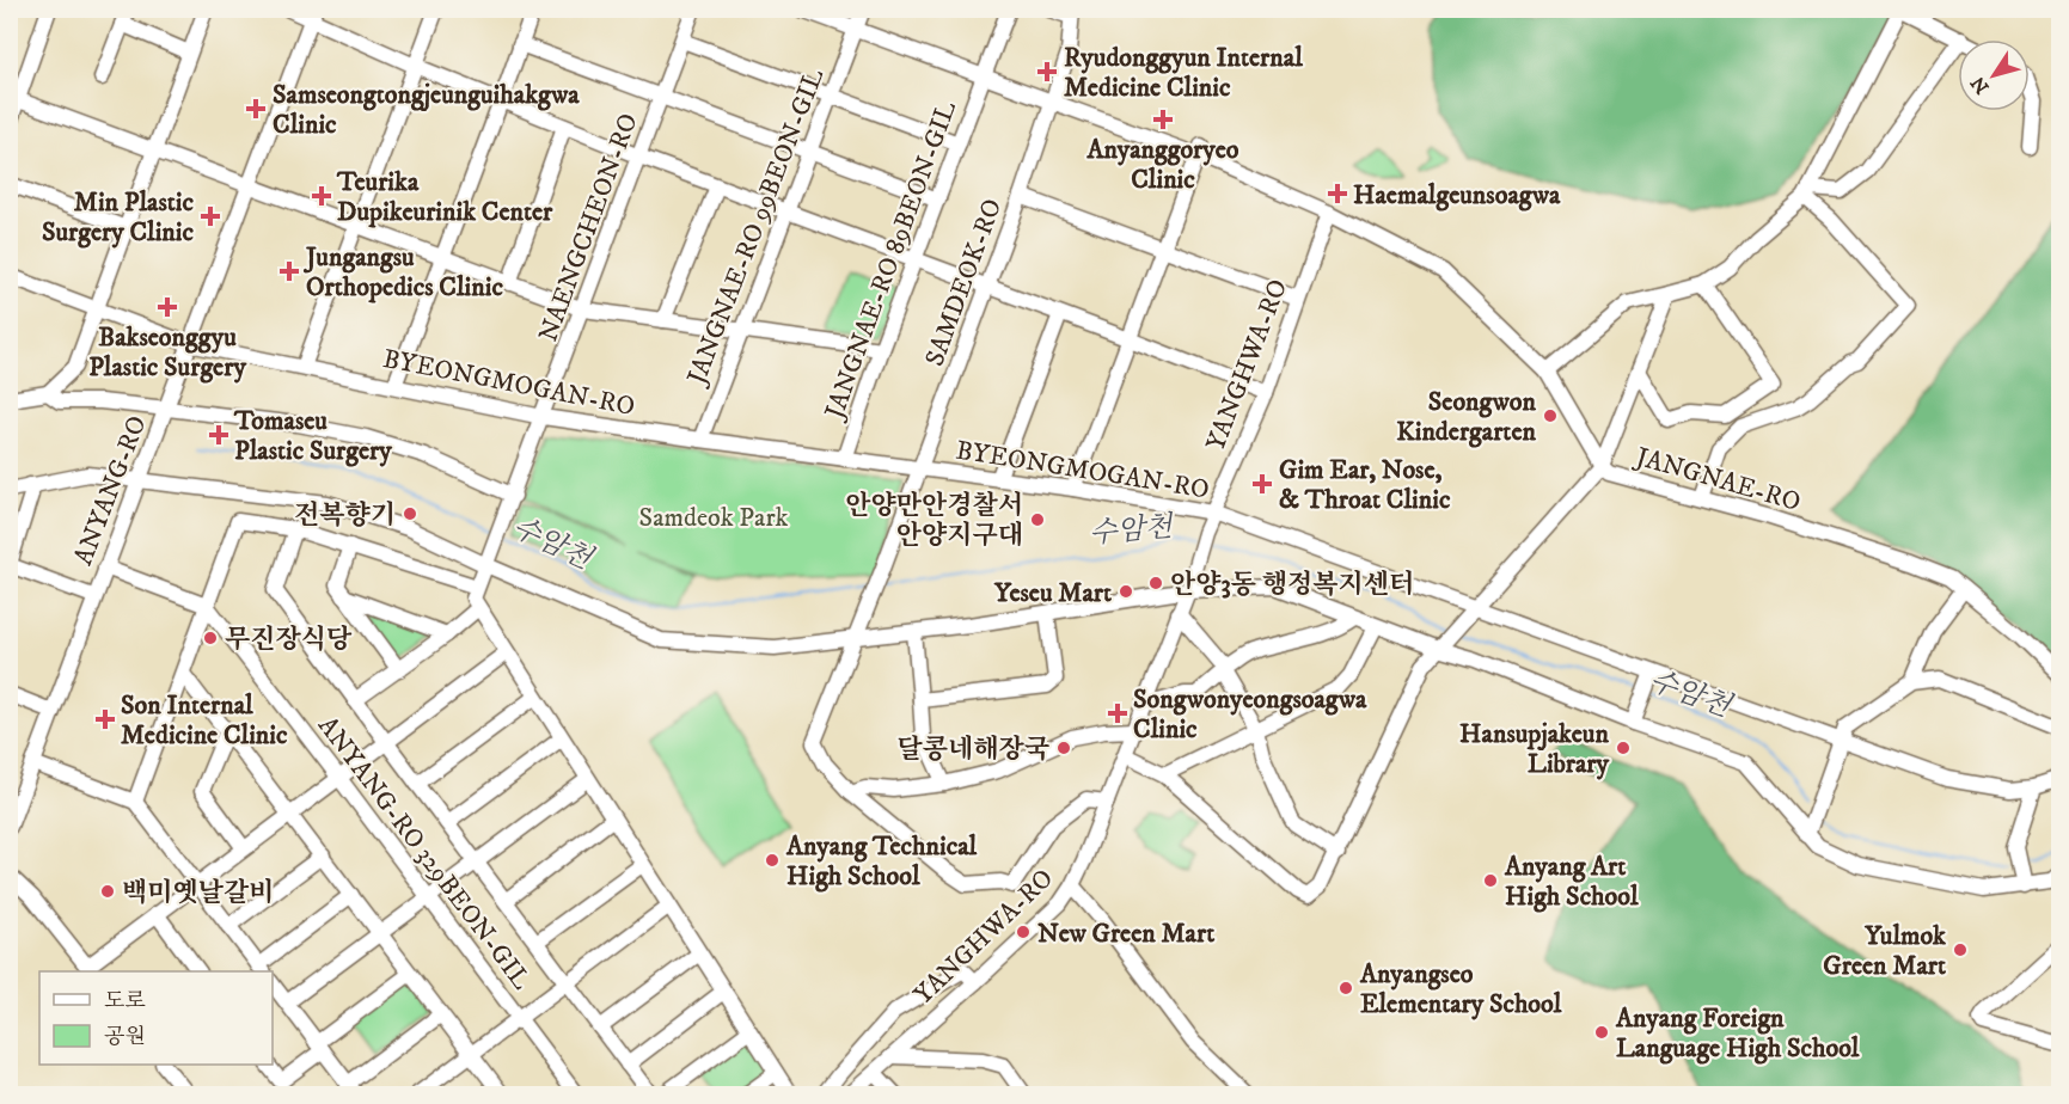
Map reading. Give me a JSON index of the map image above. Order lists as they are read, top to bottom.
{
  "streets": {
    "street": [
      "JANGNAE-RO 99BEON-GIL",
      "NAENGCHEON-RO",
      "JANGNAE-RO 89BEON-GIL",
      "SAMDEOK-RO",
      "YANGHWA-RO",
      "BYEONGMOGAN-RO",
      "JANGNAE-RO",
      "ANYANG-RO",
      "ANYANG-RO 329BEON-GIL"
    ]
  },
  "crossings": [
    ["JANGNAE-RO 99BEON-GIL", "BYEONGMOGAN-RO"],
    ["JANGNAE-RO 99BEON-GIL", "JANGNAE-RO"],
    ["NAENGCHEON-RO", "BYEONGMOGAN-RO"],
    ["JANGNAE-RO 89BEON-GIL", "BYEONGMOGAN-RO"],
    ["JANGNAE-RO 89BEON-GIL", "JANGNAE-RO"],
    ["SAMDEOK-RO", "BYEONGMOGAN-RO"],
    ["SAMDEOK-RO", "JANGNAE-RO"],
    ["YANGHWA-RO", "BYEONGMOGAN-RO"],
    ["YANGHWA-RO", "JANGNAE-RO"],
    ["BYEONGMOGAN-RO", "ANYANG-RO"]
  ],
  "water": ["수암천"],
  "parks": ["Samdeok Park"],
  "places": {
    "health": [
      "Ryudonggyun Internal Medicine Clinic",
      "Samseongtongjeunguihakgwa Clinic",
      "Anyanggoryeo Clinic",
      "Haemalgeunsoagwa",
      "Teurika Dupikeurinik Center",
      "Min Plastic Surgery Clinic",
      "Jungangsu Orthopedics Clinic",
      "Bakseonggyu Plastic Surgery",
      "Tomaseu Plastic Surgery",
      "Gim Ear, Nose, & Throat Clinic",
      "Songwonyeongsoagwa Clinic",
      "Son Internal Medicine Clinic"
    ],
    "other": [
      "Seongwon Kindergarten",
      "전복향기",
      "안양만안경찰서 안양지구대",
      "안양3동 행정복지센터",
      "Yeseu Mart",
      "무진장식당",
      "달콩네해장국",
      "Hansupjakeun Library",
      "Anyang Technical High School",
      "Anyang Art High School",
      "백미옛날갈비",
      "New Green Mart",
      "Yulmok Green Mart",
      "Anyangseo Elementary School",
      "Anyang Foreign Language High School"
    ]
  },
  "legend": ["도로", "공원"],
  "north": "bottom left"
}
